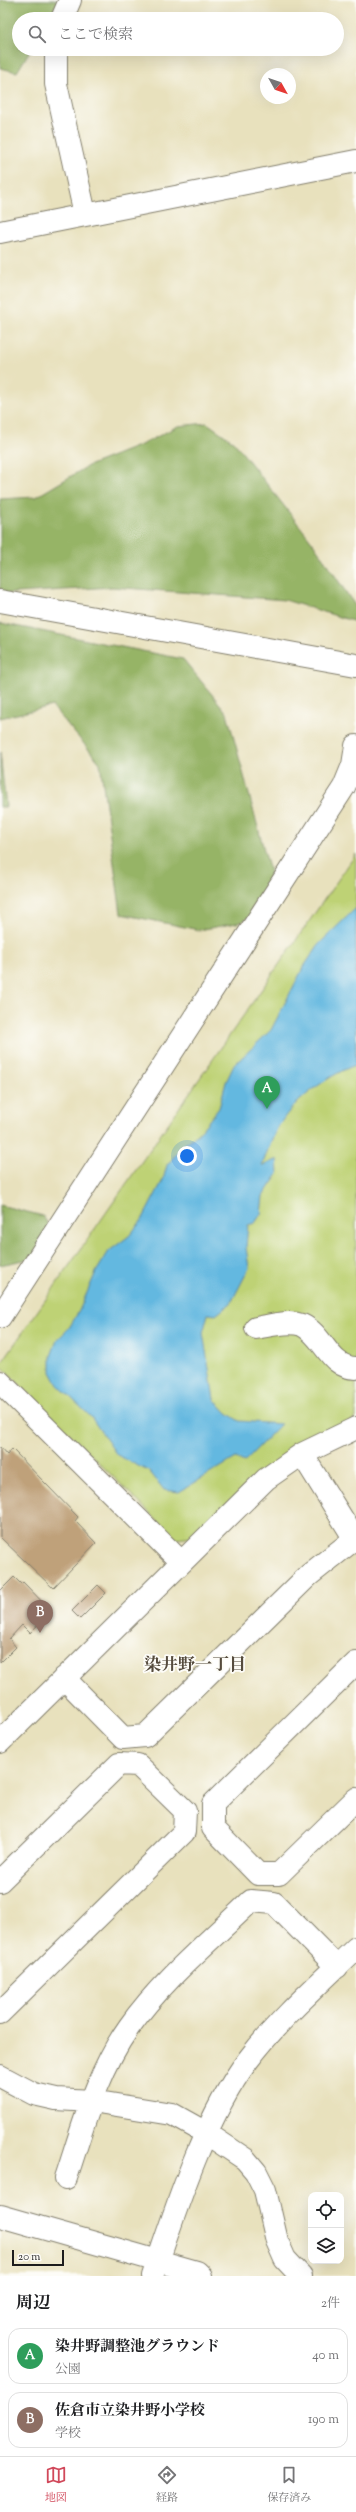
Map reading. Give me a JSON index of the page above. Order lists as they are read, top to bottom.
{
  "districts": ["染井野一丁目"],
  "scale_bar": "20 m",
  "north": "bottom right",
  "page": {
    "search": "ここで検索",
    "pins": ["A", "B"],
    "scale": "20 m",
    "heading": ["周辺", "2件"],
    "list": [
      {
        "mark": "A",
        "name": "染井野調整池グラウンド",
        "note": "公園",
        "value": "40 m"
      },
      {
        "mark": "B",
        "name": "佐倉市立染井野小学校",
        "note": "学校",
        "value": "190 m"
      }
    ],
    "nav": ["地図", "経路", "保存済み"]
  }
}
